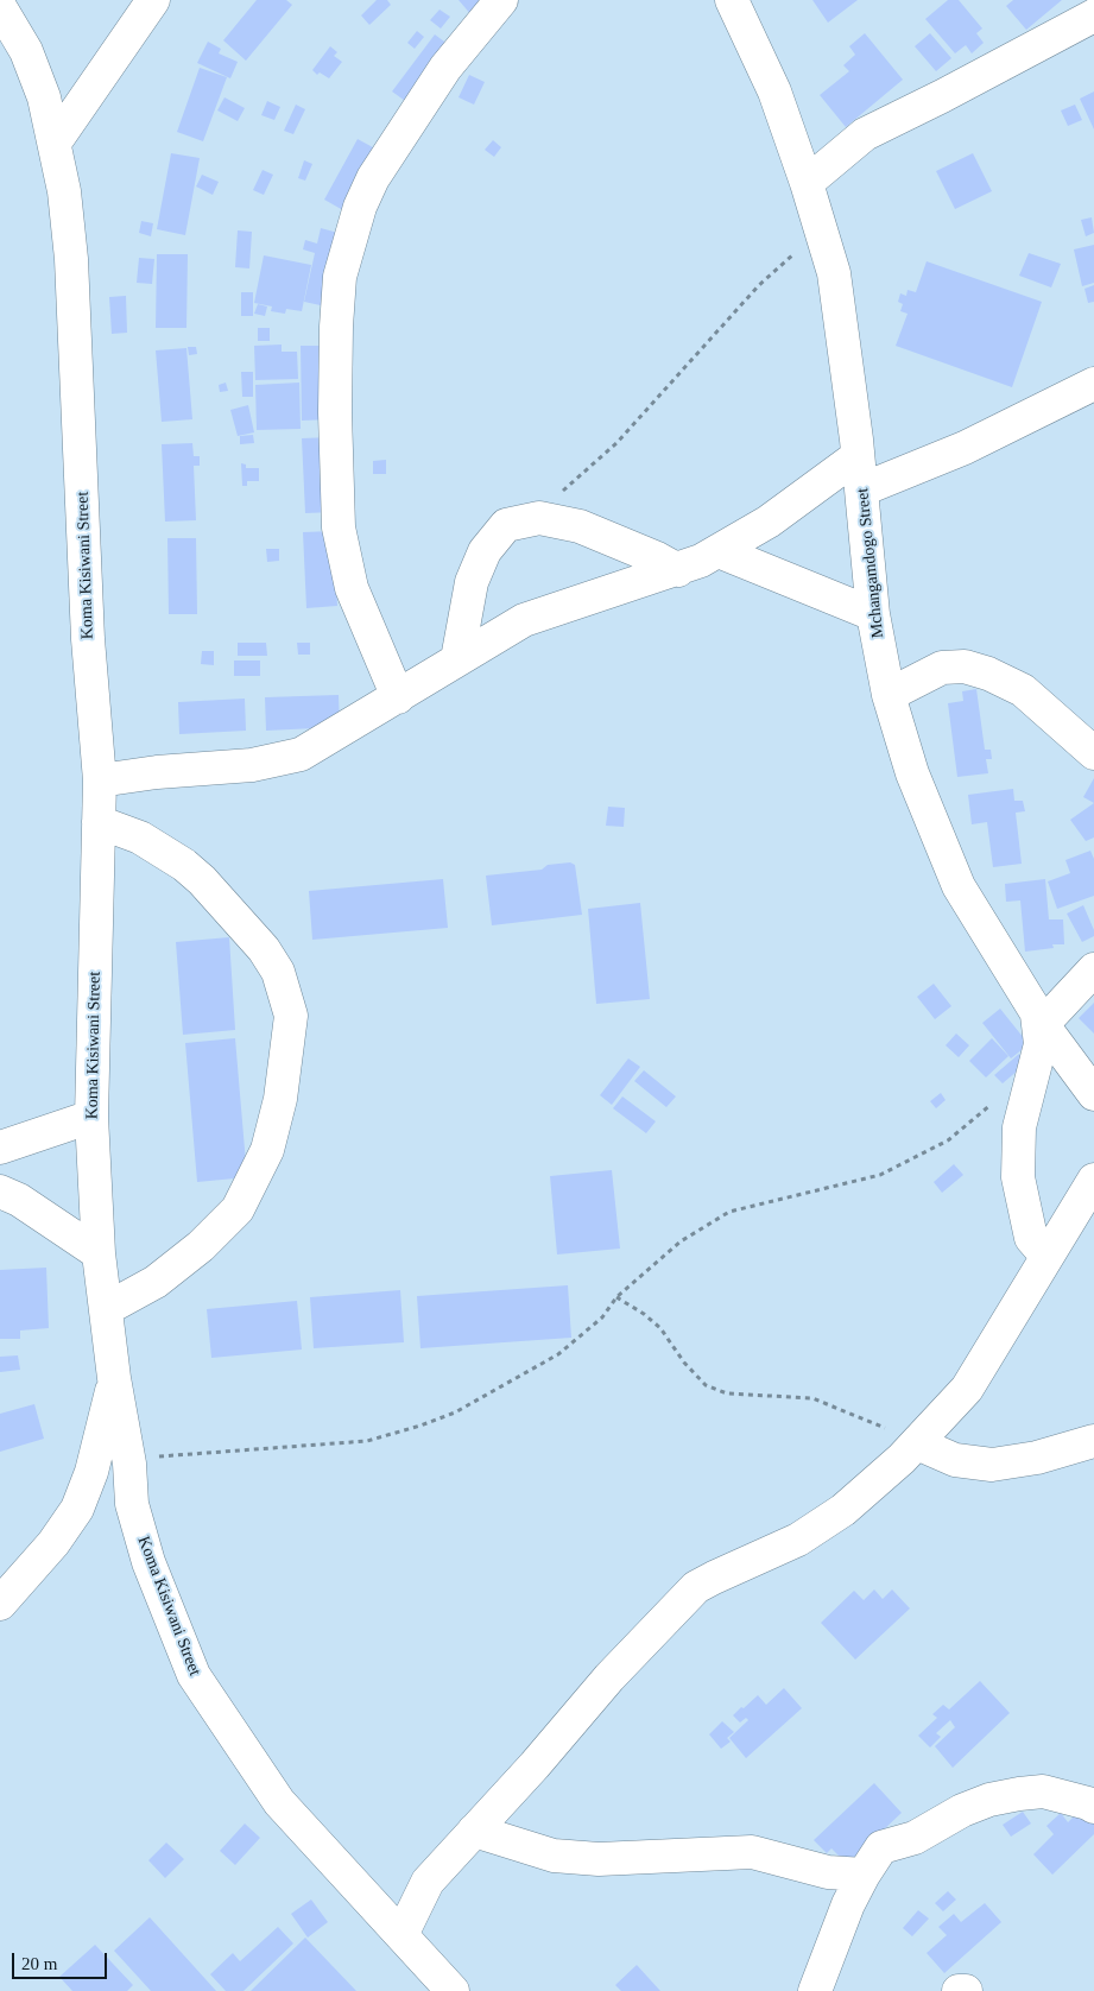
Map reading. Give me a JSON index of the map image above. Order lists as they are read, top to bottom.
{
  "streets": {
    "street": ["Mchangamdogo Street", "Koma Kisiwani Street"]
  },
  "scale_bar": "20 m"
}
